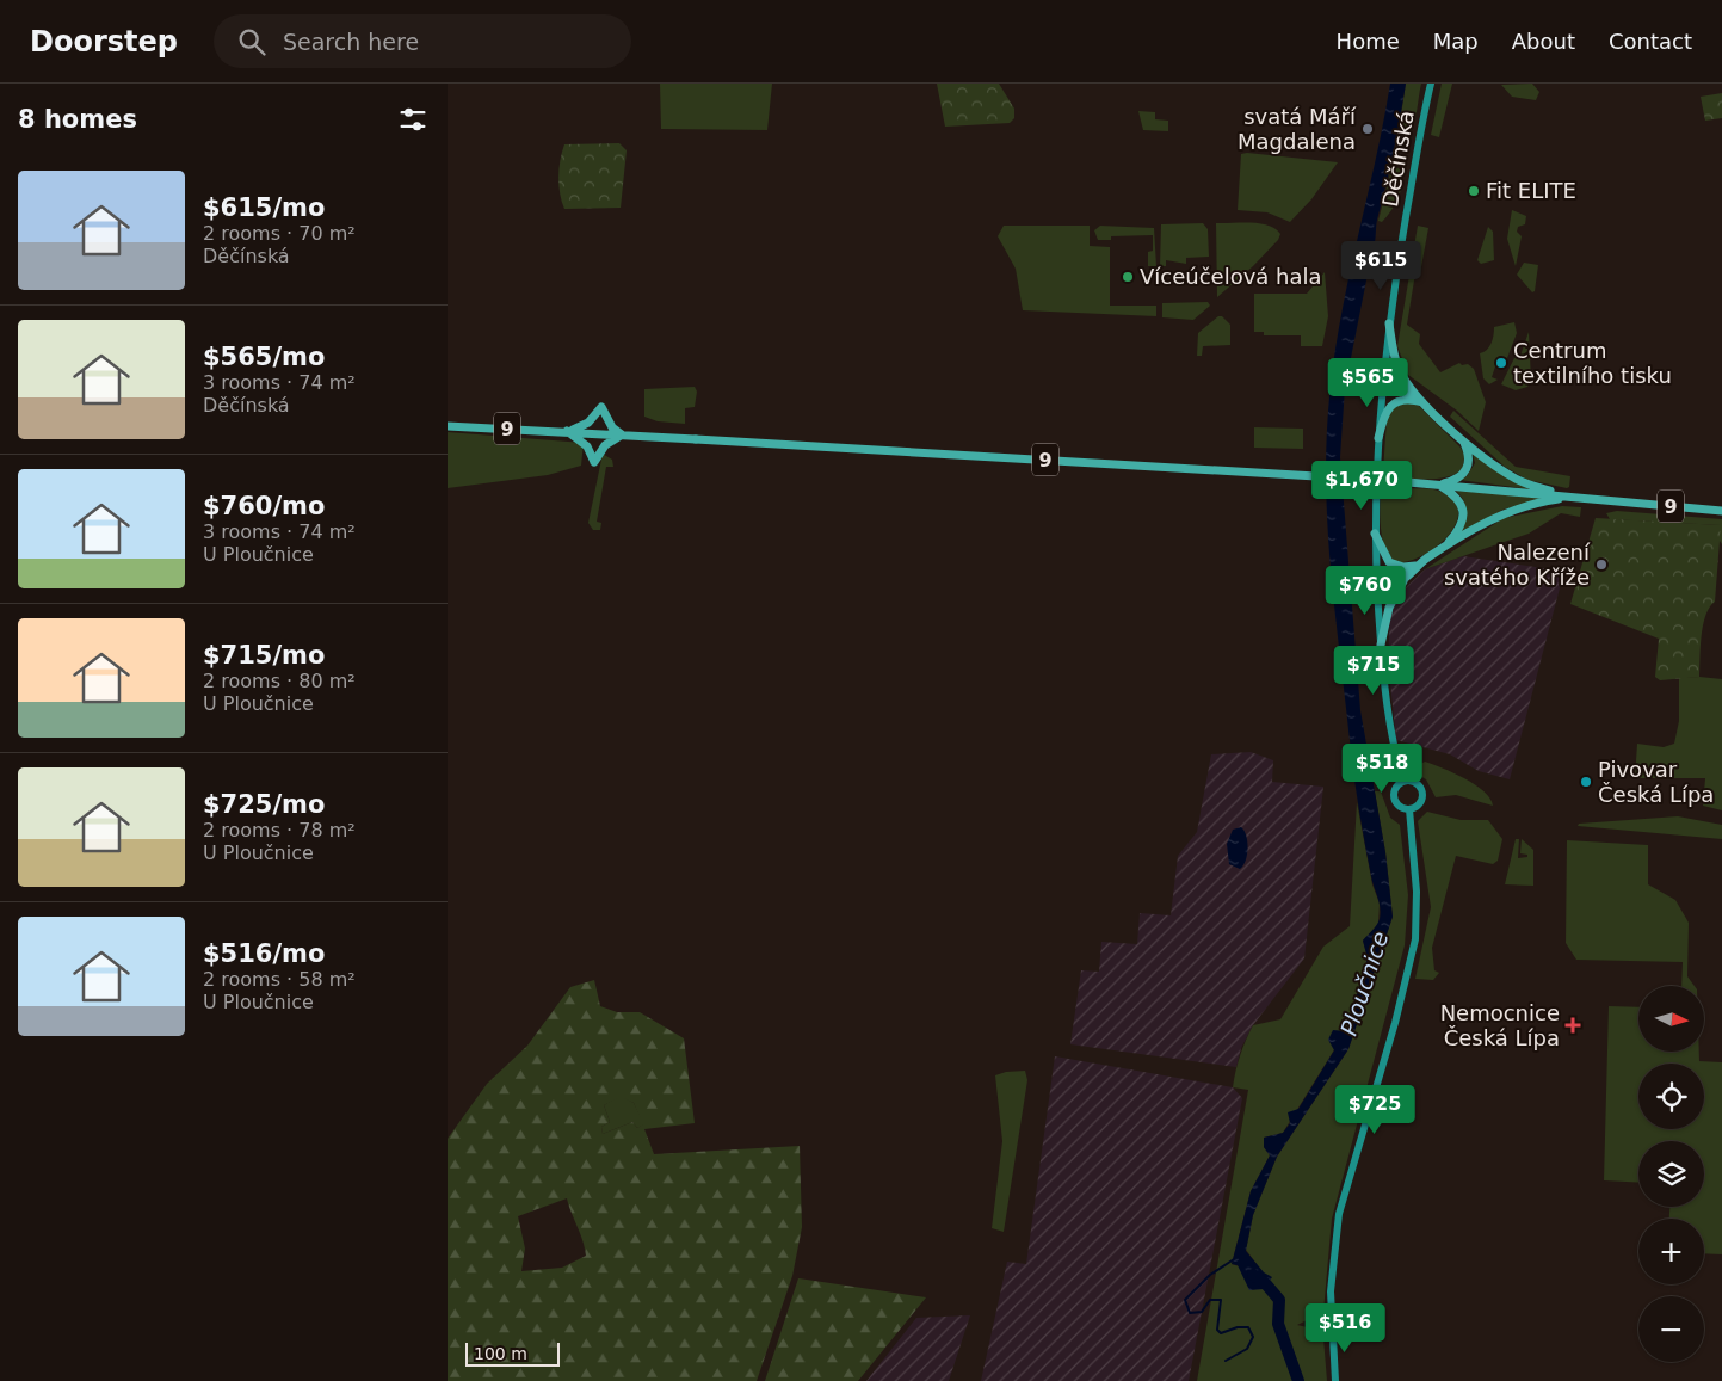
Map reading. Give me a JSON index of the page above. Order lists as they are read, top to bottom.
{
  "streets": {
    "main road": ["Děčínská", "9"]
  },
  "water": ["Ploučnice"],
  "places": {
    "other": [
      "svatá Máří Magdalena",
      "Fit ELITE",
      "Víceúčelová hala",
      "Centrum textilního tisku",
      "Nalezení svatého Kříže",
      "Pivovar Česká Lípa"
    ],
    "health": ["Nemocnice Česká Lípa"]
  },
  "scale_bar": "100 m",
  "north": "right",
  "page": {
    "header": "Doorstep",
    "search": "Search here",
    "nav": [
      "Home",
      "Map",
      "About",
      "Contact"
    ],
    "heading": "8 homes",
    "list": [
      {
        "name": "$615/mo",
        "note": "2 rooms · 70 m² · Děčínská"
      },
      {
        "name": "$565/mo",
        "note": "3 rooms · 74 m² · Děčínská"
      },
      {
        "name": "$760/mo",
        "note": "3 rooms · 74 m² · U Ploučnice"
      },
      {
        "name": "$715/mo",
        "note": "2 rooms · 80 m² · U Ploučnice"
      },
      {
        "name": "$725/mo",
        "note": "2 rooms · 78 m² · U Ploučnice"
      },
      {
        "name": "$516/mo",
        "note": "2 rooms · 58 m² · U Ploučnice"
      }
    ],
    "price": [
      "$615",
      "$565",
      "$1,670",
      "$760",
      "$715",
      "$518",
      "$725",
      "$516"
    ],
    "map_buttons": ["+", "−"],
    "scale": "100 m"
  }
}
